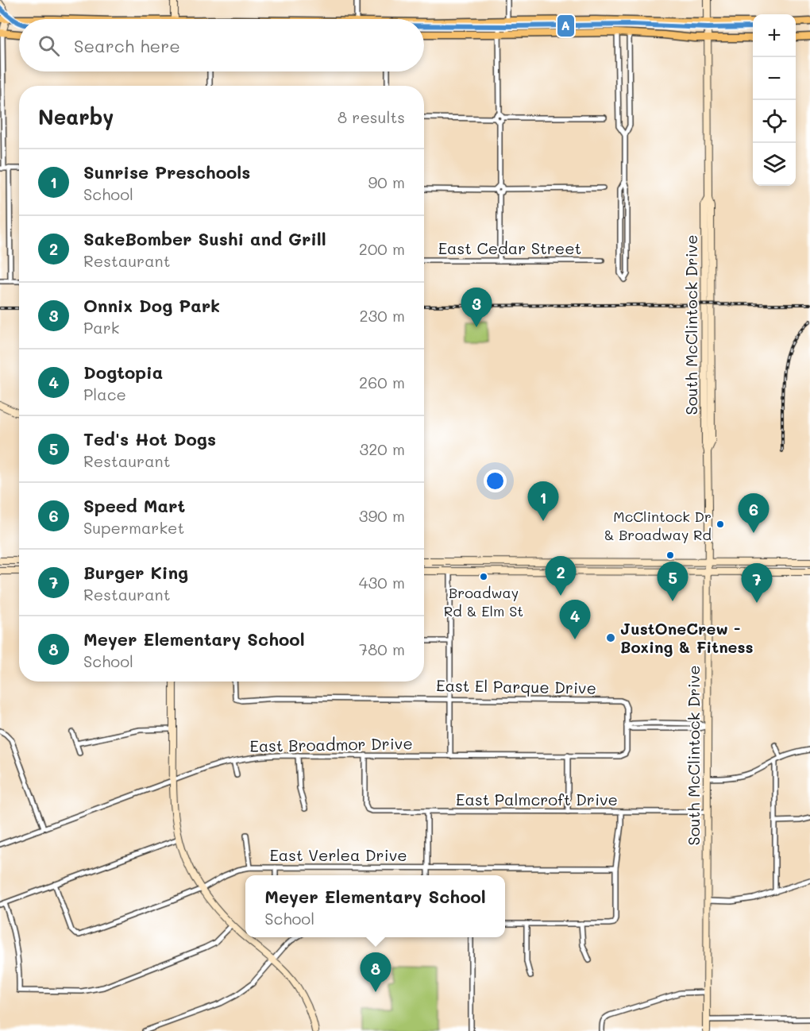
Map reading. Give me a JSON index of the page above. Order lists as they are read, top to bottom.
{
  "streets": {
    "main road": ["South McClintock Drive"],
    "street": [
      "East Cedar Street",
      "East El Parque Drive",
      "East Broadmor Drive",
      "East Palmcroft Drive",
      "East Verlea Drive"
    ]
  },
  "crossings": [
    ["South McClintock Drive", "East Palmcroft Drive"],
    ["East El Parque Drive", "East Broadmor Drive"],
    ["East Broadmor Drive", "East Palmcroft Drive"]
  ],
  "places": ["McClintock Dr & Broadway Rd", "Broadway Rd & Elm St", "JustOneCrew - Boxing & Fitness"],
  "lines": ["transit line A"],
  "page": {
    "map_buttons": ["+", "−"],
    "search": "Search here",
    "heading": ["Nearby", "8 results"],
    "list": [
      {
        "mark": "1",
        "name": "Sunrise Preschools",
        "note": "School",
        "value": "90 m"
      },
      {
        "mark": "2",
        "name": "SakeBomber Sushi and Grill",
        "note": "Restaurant",
        "value": "200 m"
      },
      {
        "mark": "3",
        "name": "Onnix Dog Park",
        "note": "Park",
        "value": "230 m"
      },
      {
        "mark": "4",
        "name": "Dogtopia",
        "note": "Place",
        "value": "260 m"
      },
      {
        "mark": "5",
        "name": "Ted's Hot Dogs",
        "note": "Restaurant",
        "value": "320 m"
      },
      {
        "mark": "6",
        "name": "Speed Mart",
        "note": "Supermarket",
        "value": "390 m"
      },
      {
        "mark": "7",
        "name": "Burger King",
        "note": "Restaurant",
        "value": "430 m"
      },
      {
        "mark": "8",
        "name": "Meyer Elementary School",
        "note": "School",
        "value": "780 m"
      }
    ],
    "pins": [
      "3",
      "1",
      "6",
      "2",
      "5",
      "7",
      "4",
      "8"
    ],
    "popup": ["Meyer Elementary School", "School"]
  }
}
